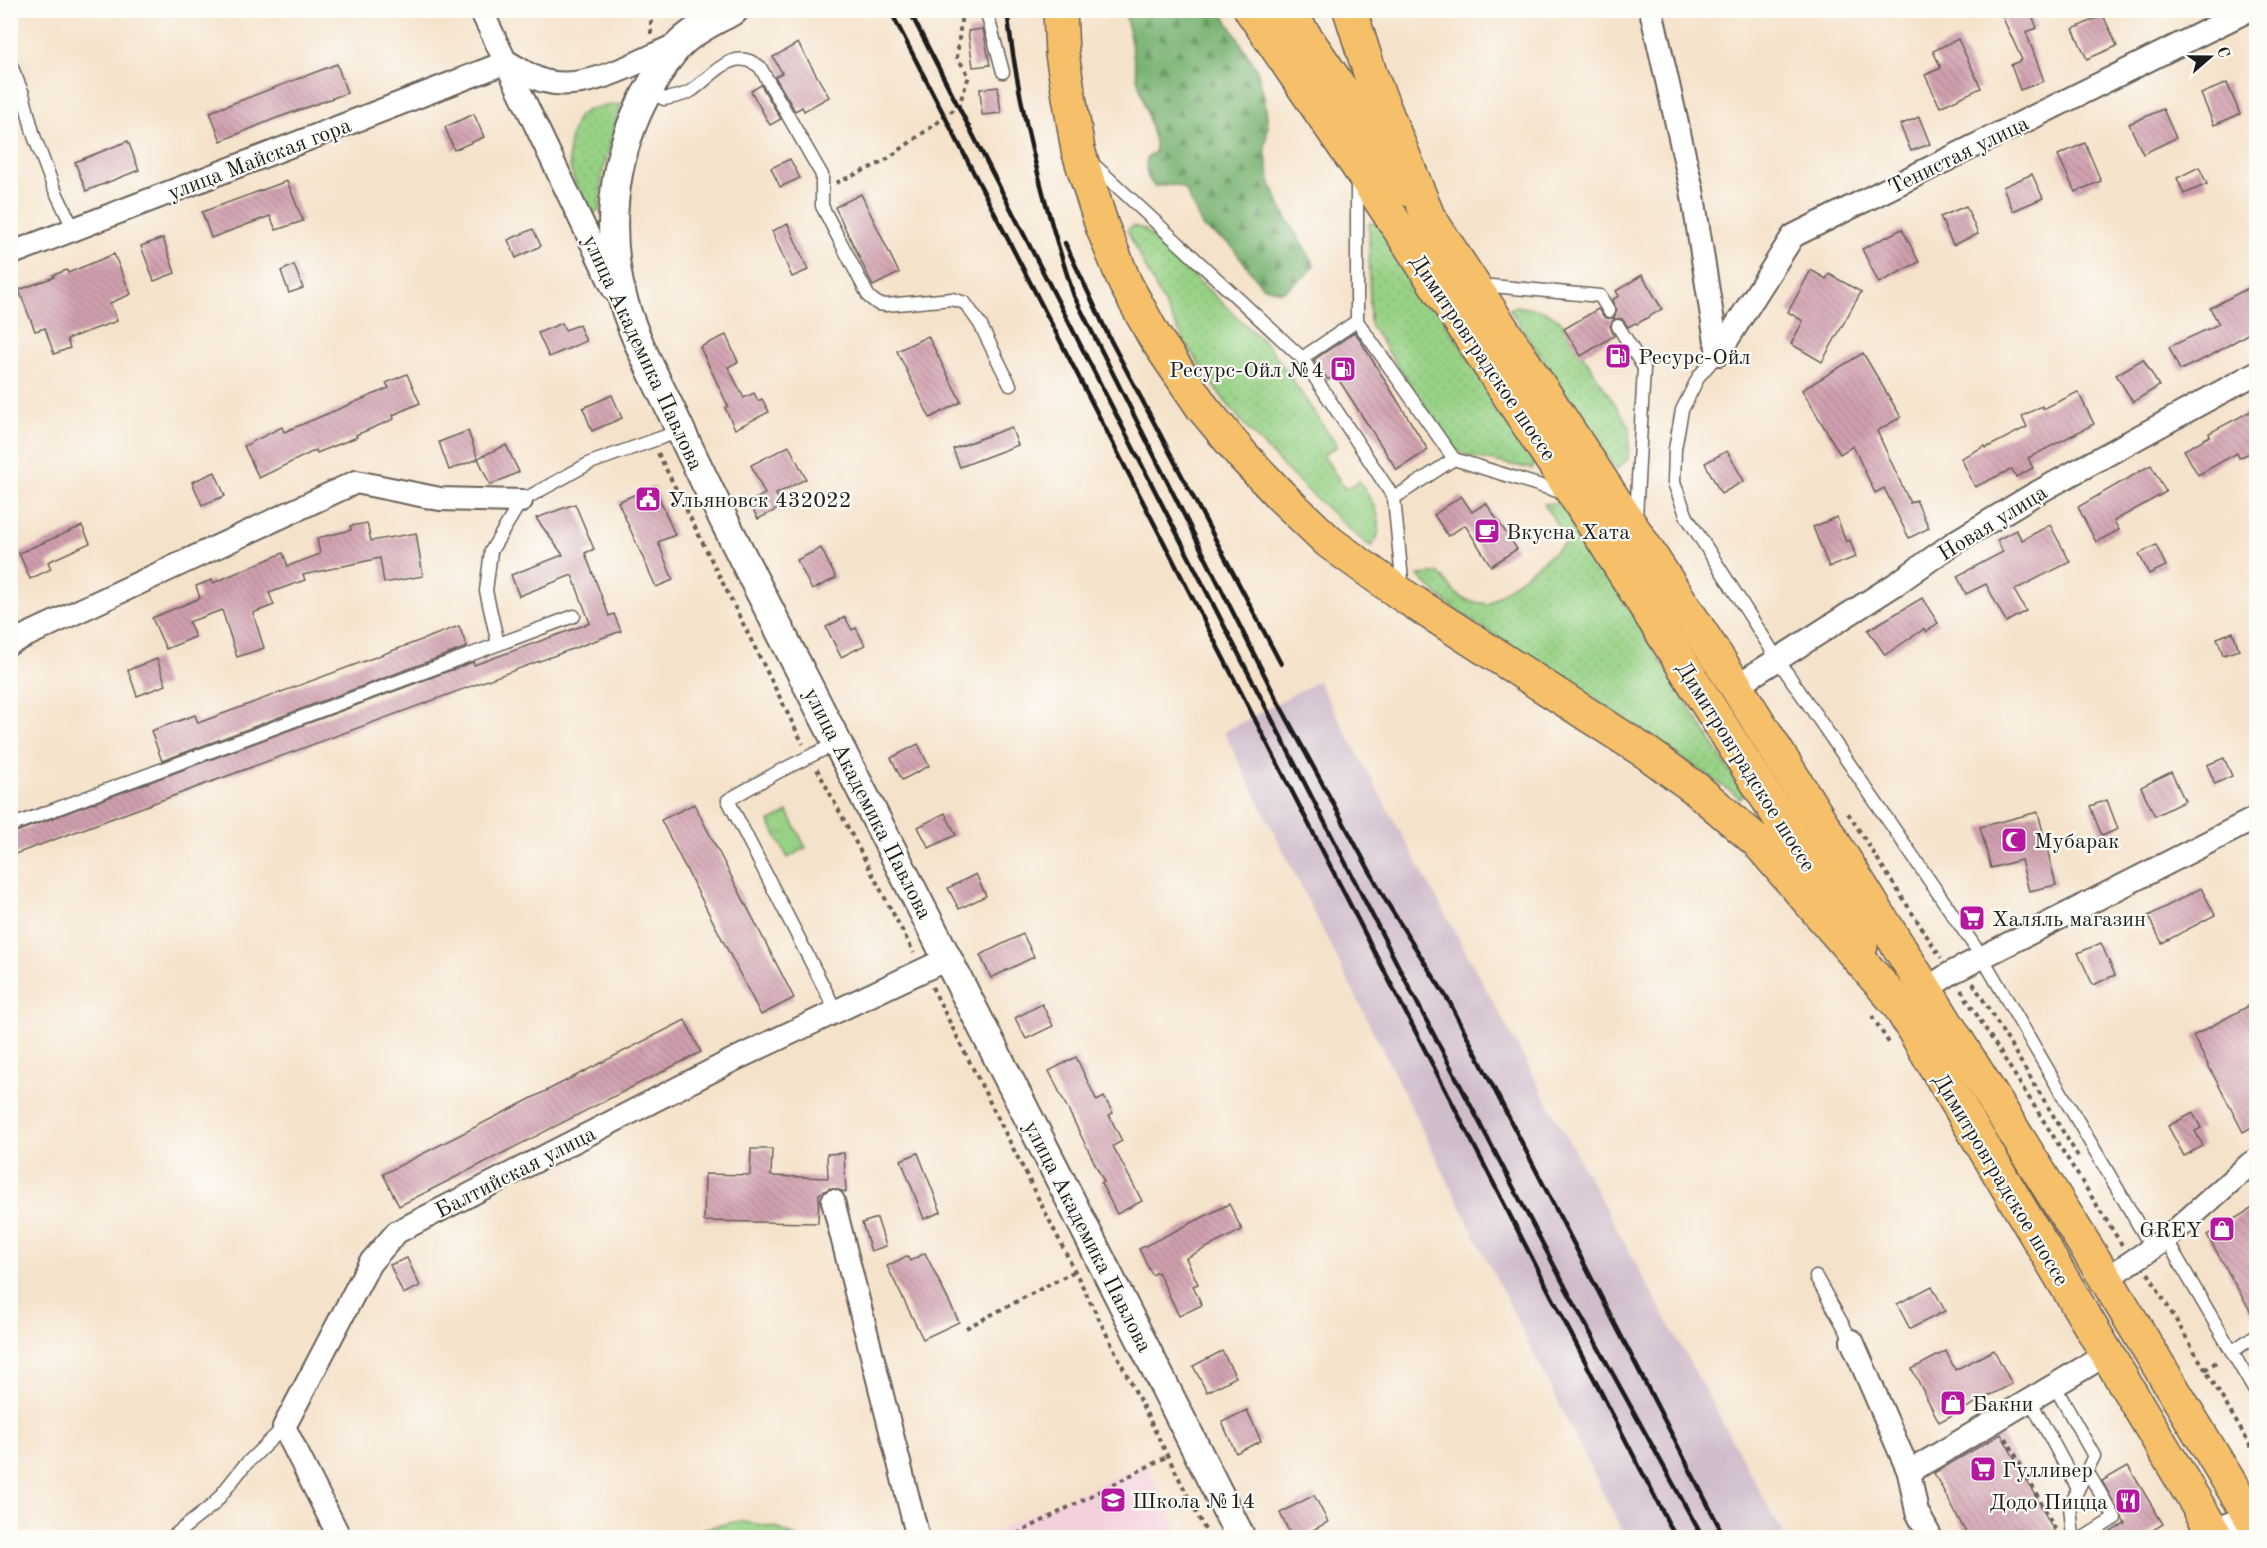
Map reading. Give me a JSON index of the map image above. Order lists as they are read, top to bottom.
{
  "streets": {
    "main road": ["Димитровградское шоссе"],
    "street": [
      "Тенистая улица",
      "улица Майская гора",
      "улица Академика Павлова",
      "Новая улица",
      "Балтийская улица"
    ]
  },
  "crossings": [
    ["улица Майская гора", "улица Академика Павлова"],
    ["улица Академика Павлова", "Балтийская улица"],
    ["Димитровградское шоссе", "Новая улица"]
  ],
  "places": {
    "fuel station": ["Ресурс-Ойл", "Ресурс-Ойл №4"],
    "public building": ["Ульяновск 432022"],
    "cafe": ["Вкусна Хата"],
    "mosque": ["Мубарак"],
    "supermarket": ["Халяль магазин", "Гулливер"],
    "shop": ["GREY", "Бакни"],
    "school or university": ["Школа №14"],
    "restaurant": ["Додо Пицца"]
  },
  "north": "right"
}
